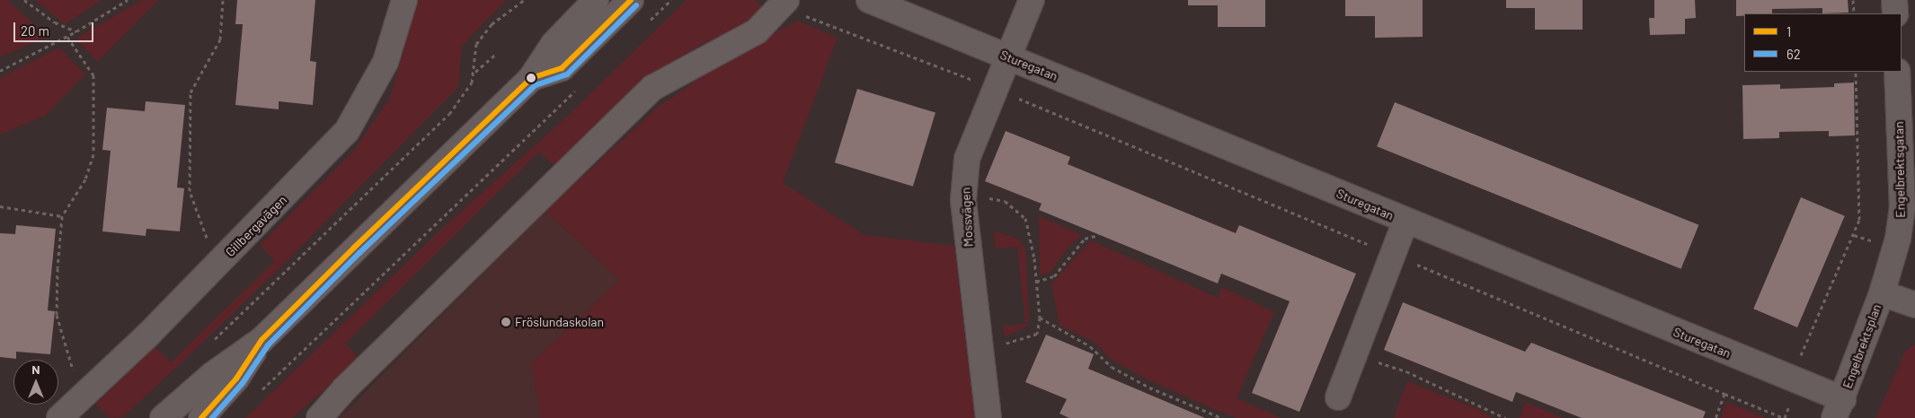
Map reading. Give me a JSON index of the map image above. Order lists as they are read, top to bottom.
{
  "streets": {
    "street": [
      "Sturegatan",
      "Engelbrektsgatan",
      "Mossvägen",
      "Gillbergavägen",
      "Engelbrektsplan"
    ]
  },
  "crossings": [
    ["Sturegatan", "Mossvägen"],
    ["Sturegatan", "Engelbrektsplan"],
    ["Engelbrektsgatan", "Engelbrektsplan"]
  ],
  "places": ["Fröslundaskolan"],
  "lines": ["transit line 1", "transit line 62"],
  "legend": ["1", "62"],
  "scale_bar": "20 m",
  "north": "top"
}
